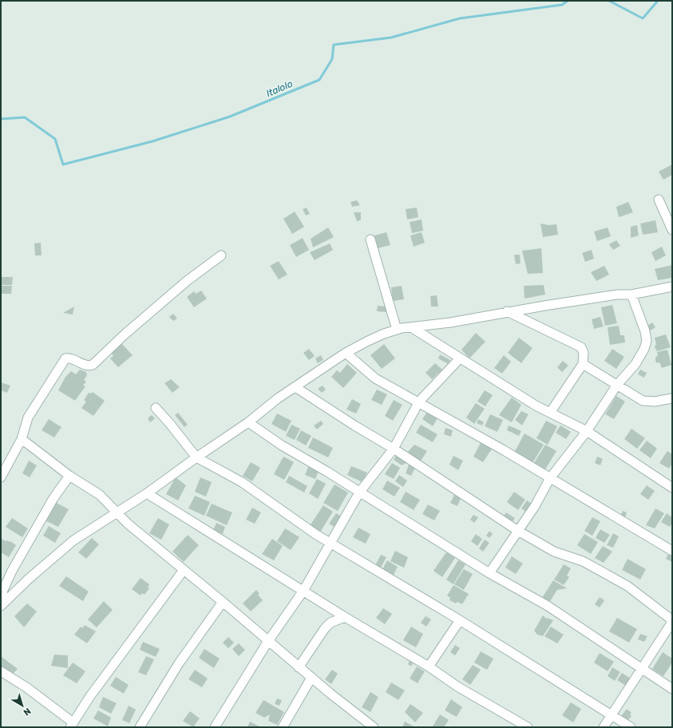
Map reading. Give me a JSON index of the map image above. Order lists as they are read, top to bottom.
{
  "water": ["Italolo"],
  "north": "bottom right"
}
